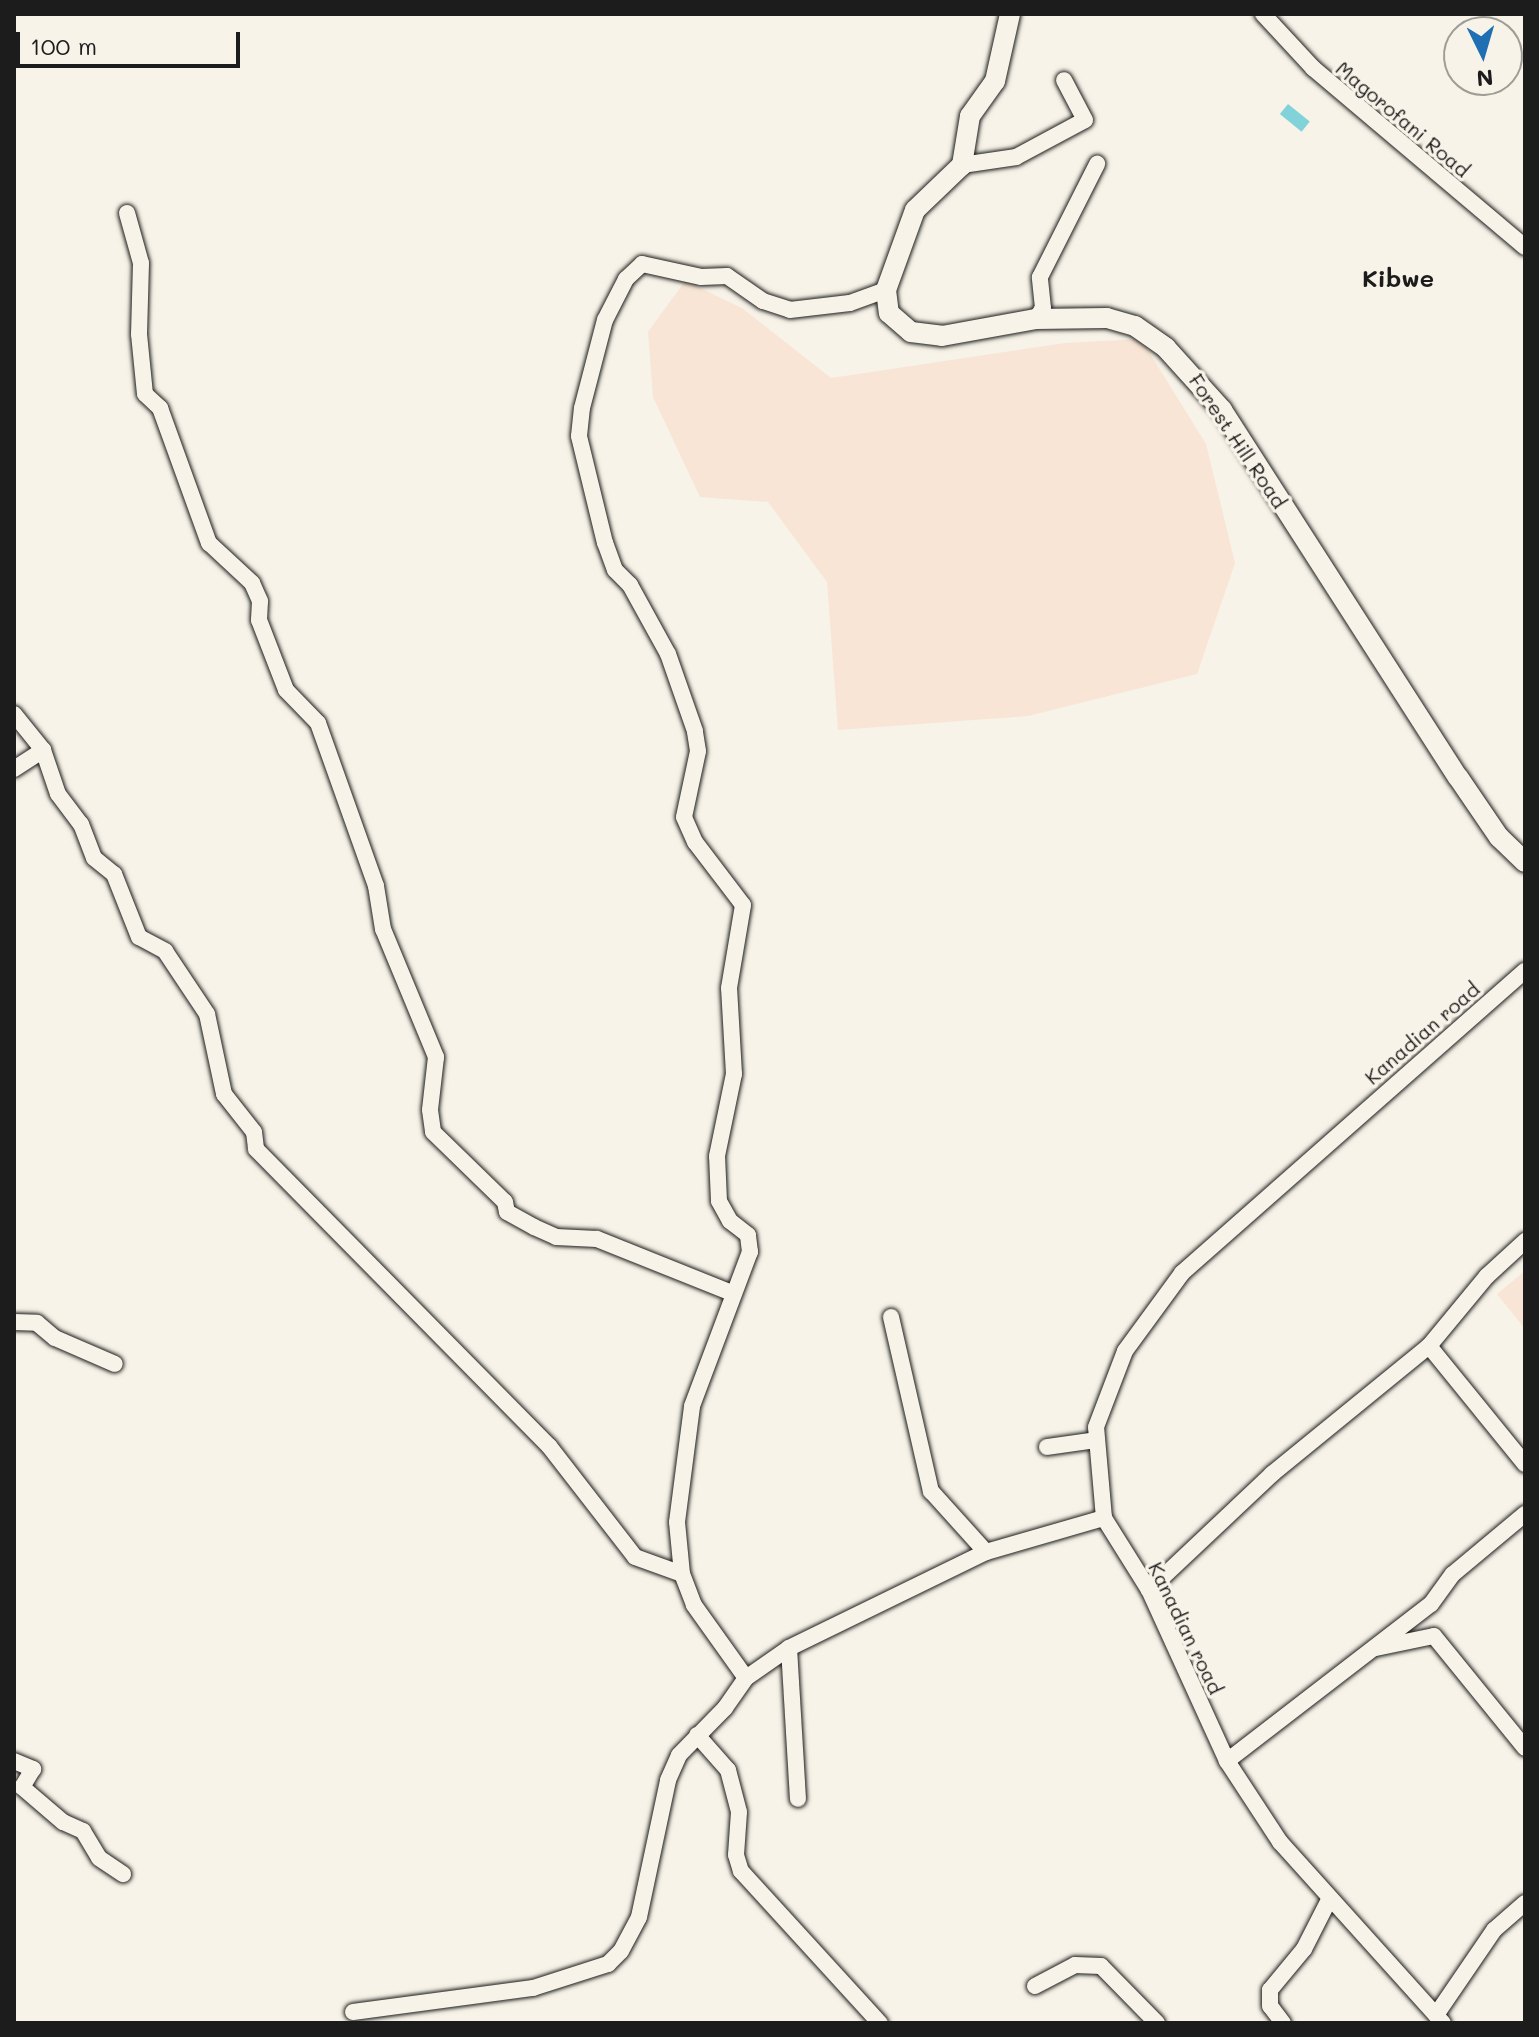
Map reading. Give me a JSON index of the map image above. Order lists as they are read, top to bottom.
{
  "streets": {
    "street": ["Magorofani Road", "Forest Hill Road", "Kanadian road"]
  },
  "districts": ["Kibwe"],
  "scale_bar": "100 m",
  "north": "bottom"
}
